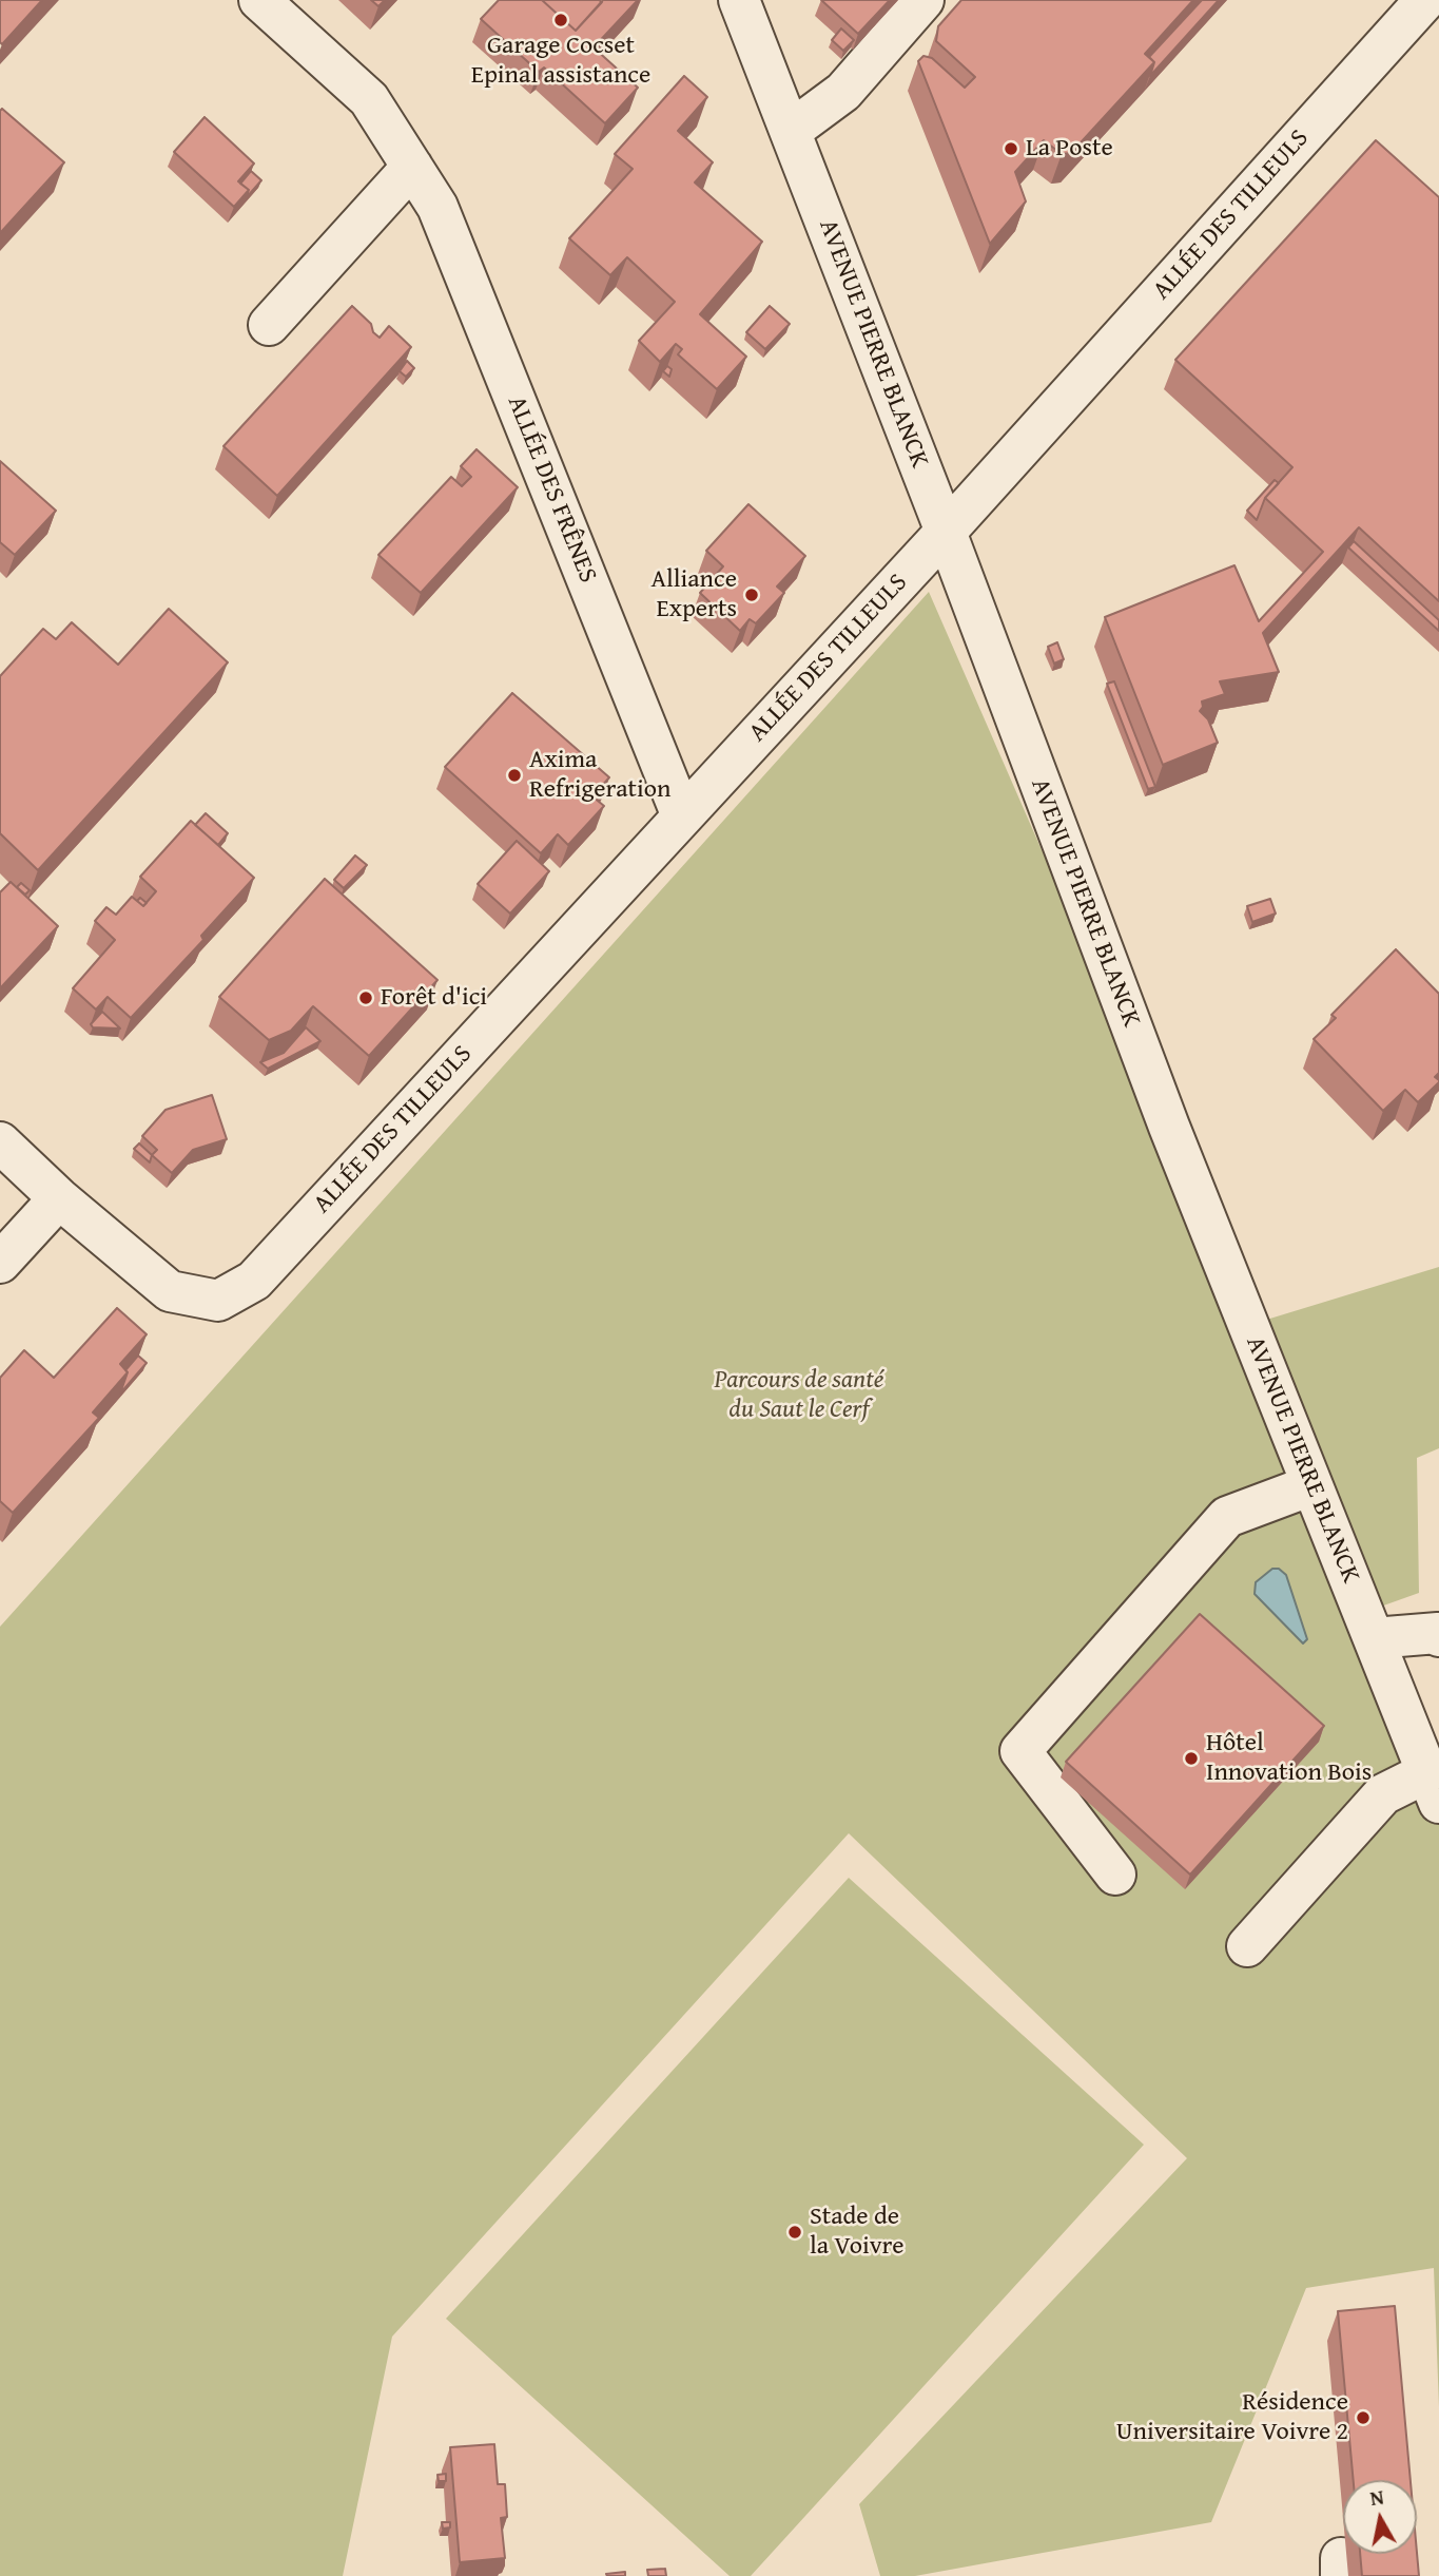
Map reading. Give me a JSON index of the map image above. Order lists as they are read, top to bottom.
{
  "streets": {
    "street": ["ALLÉE DES TILLEULS", "AVENUE PIERRE BLANCK", "ALLÉE DES FRÊNES"]
  },
  "crossings": [
    ["ALLÉE DES TILLEULS", "AVENUE PIERRE BLANCK"],
    ["ALLÉE DES TILLEULS", "ALLÉE DES FRÊNES"]
  ],
  "parks": ["Parcours de santé du Saut le Cerf"],
  "places": [
    "Garage Cocset Epinal assistance",
    "La Poste",
    "Alliance Experts",
    "Axima Refrigeration",
    "Forêt d'ici",
    "Hôtel Innovation Bois",
    "Stade de la Voivre",
    "Résidence Universitaire Voivre 2"
  ],
  "north": "top"
}
